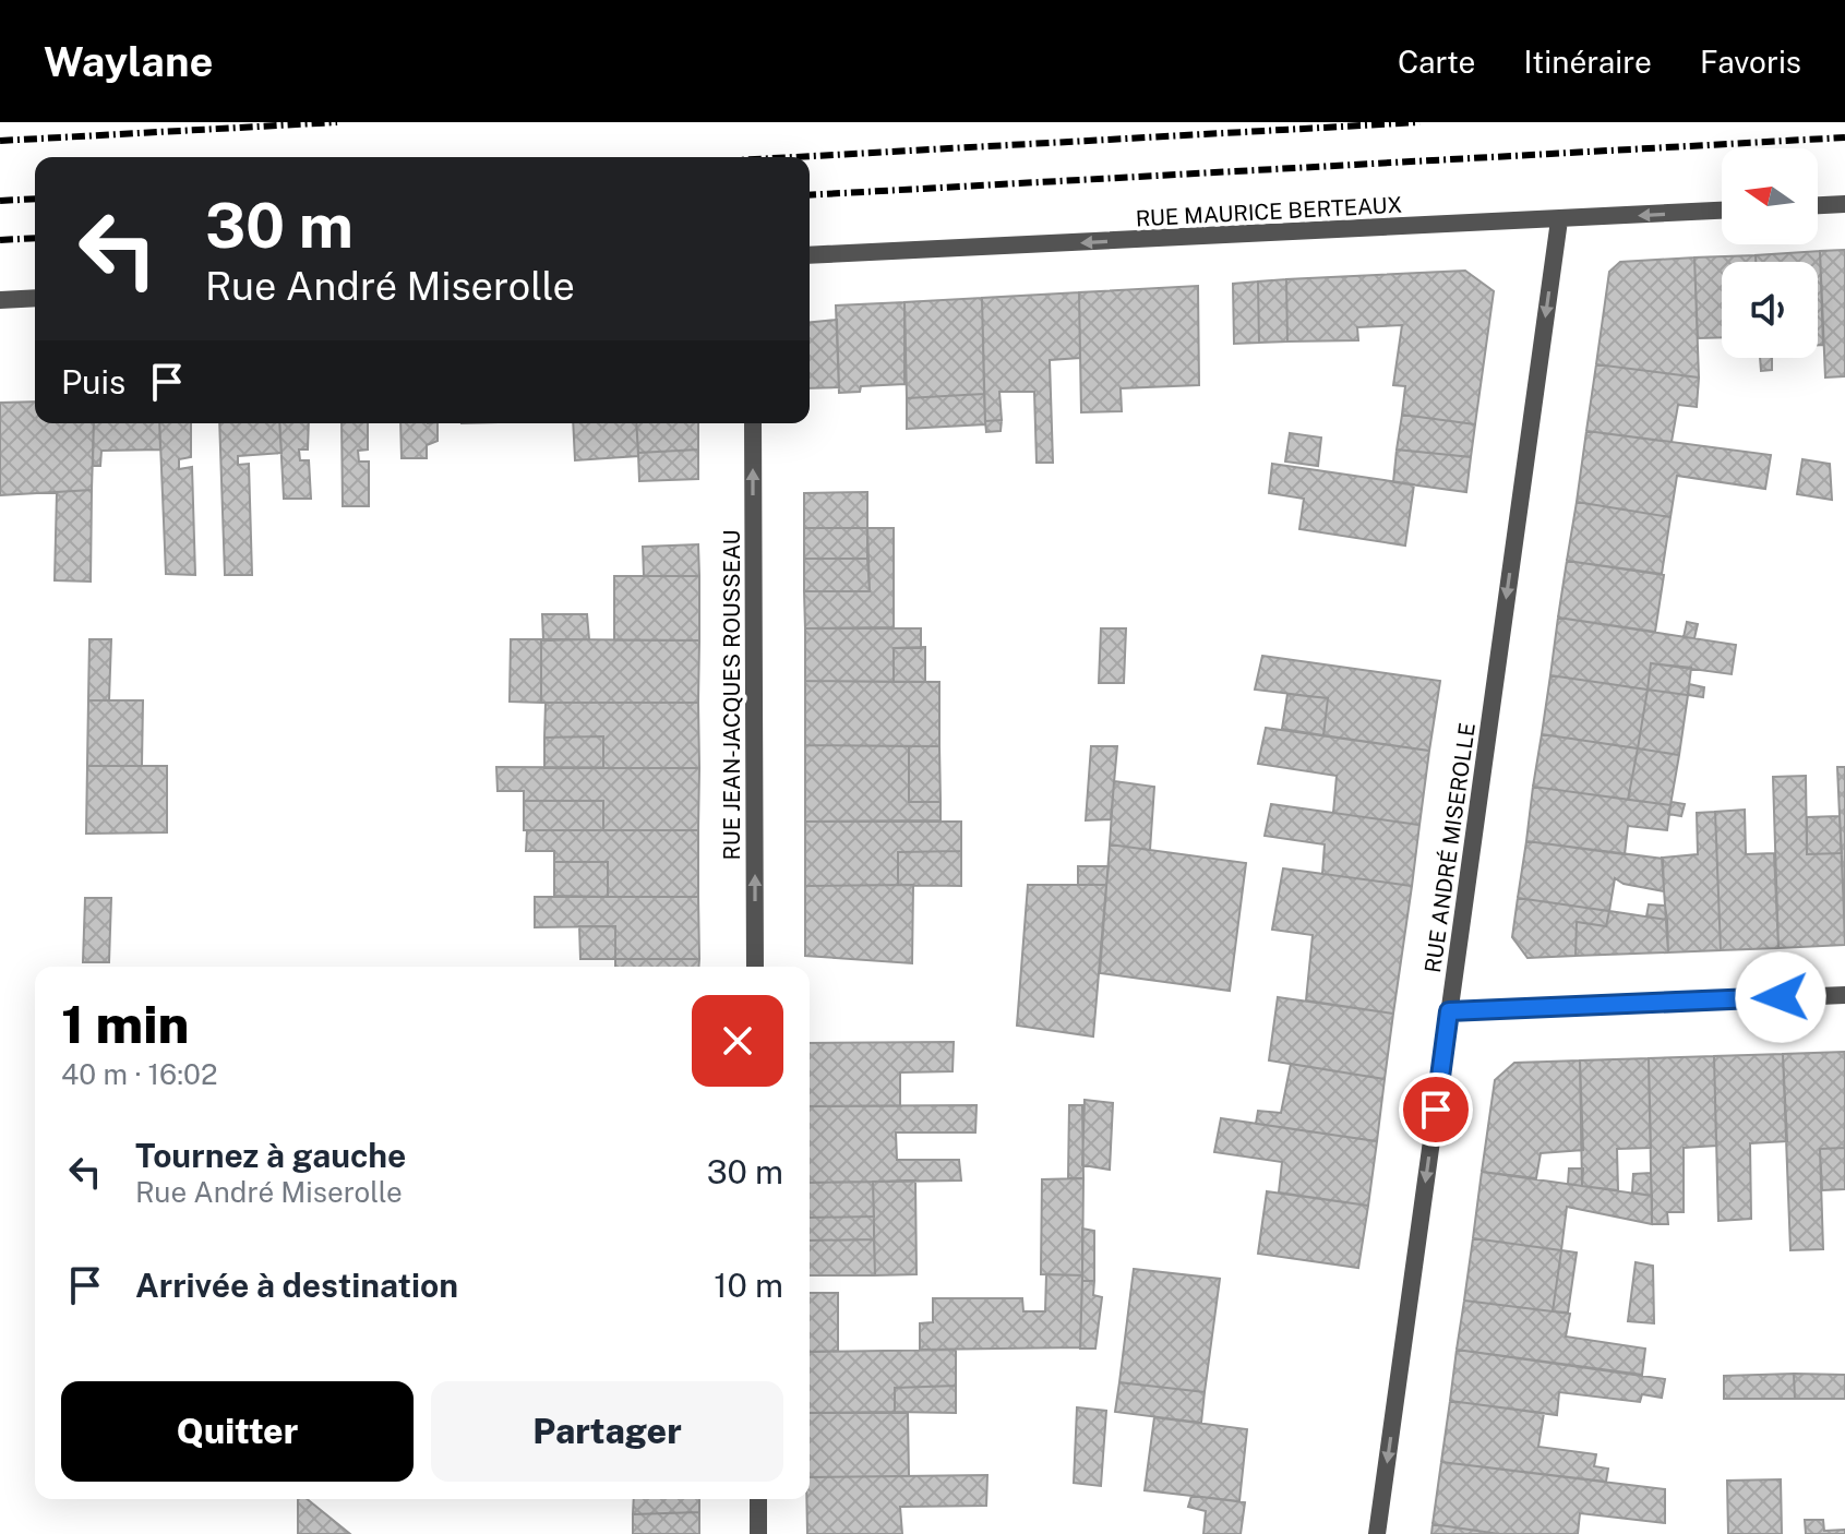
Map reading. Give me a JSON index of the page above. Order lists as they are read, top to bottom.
{
  "streets": {
    "street": ["RUE MAURICE BERTEAUX", "RUE JEAN-JACQUES ROUSSEAU", "RUE ANDRÉ MISEROLLE"]
  },
  "crossings": [
    ["RUE MAURICE BERTEAUX", "RUE ANDRÉ MISEROLLE"]
  ],
  "one_way": ["RUE MAURICE BERTEAUX", "RUE JEAN-JACQUES ROUSSEAU", "RUE ANDRÉ MISEROLLE"],
  "north": "left",
  "page": {
    "header": "Waylane",
    "nav": ["Carte", "Itinéraire", "Favoris"],
    "turn": ["30 m", "Rue André Miserolle"],
    "then": "Puis",
    "heading": ["1 min", "40 m · 16:02"],
    "list": [
      {
        "name": "Tournez à gauche",
        "note": "Rue André Miserolle",
        "value": "30 m"
      },
      {
        "name": "Arrivée à destination",
        "value": "10 m"
      }
    ],
    "buttons": ["Quitter", "Partager"]
  }
}
